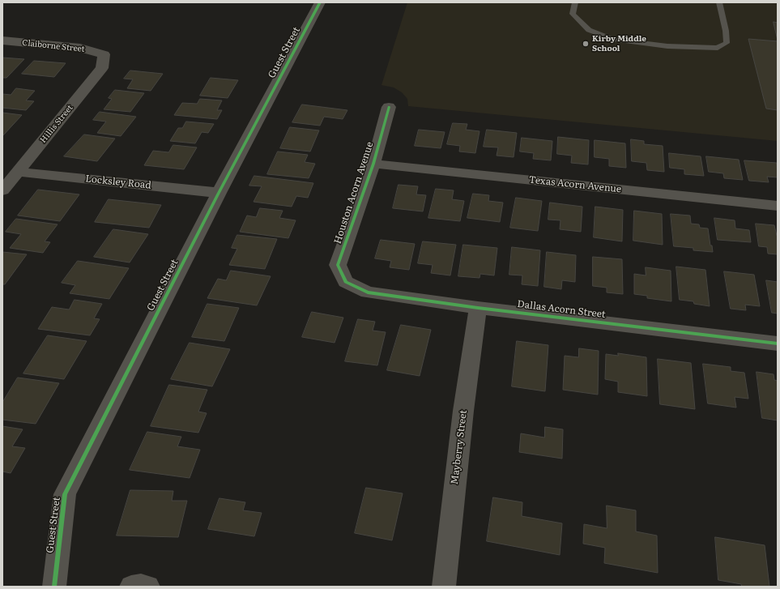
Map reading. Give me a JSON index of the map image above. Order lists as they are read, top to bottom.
{
  "streets": {
    "street": [
      "Claiborne Street",
      "Guest Street",
      "Hillis Street",
      "Locksley Road",
      "Texas Acorn Avenue",
      "Houston Acorn Avenue",
      "Dallas Acorn Street",
      "Mayberry Street"
    ]
  },
  "crossings": [
    ["Claiborne Street", "Hillis Street"],
    ["Guest Street", "Locksley Road"],
    ["Hillis Street", "Locksley Road"],
    ["Texas Acorn Avenue", "Houston Acorn Avenue"],
    ["Houston Acorn Avenue", "Dallas Acorn Street"],
    ["Dallas Acorn Street", "Mayberry Street"]
  ],
  "places": ["Kirby Middle School"]
}
